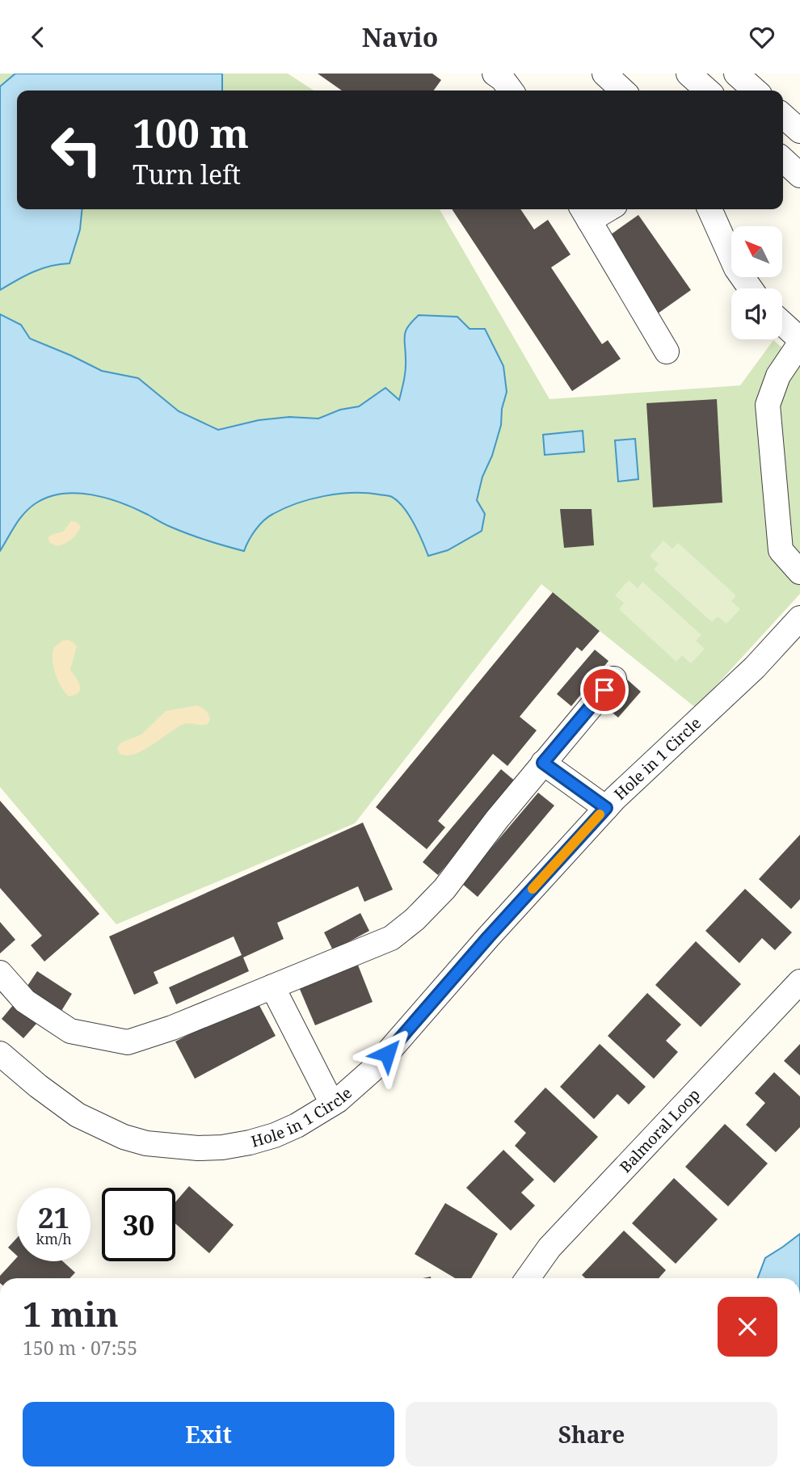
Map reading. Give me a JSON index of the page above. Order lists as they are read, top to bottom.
{
  "streets": {
    "street": ["Hole in 1 Circle", "Balmoral Loop"]
  },
  "north": "top left",
  "page": {
    "header": "Navio",
    "turn": ["100 m", "Turn left"],
    "speed": "21 km/h",
    "limit": "30",
    "heading": ["1 min", "150 m · 07:55"],
    "buttons": ["Exit", "Share"]
  }
}
